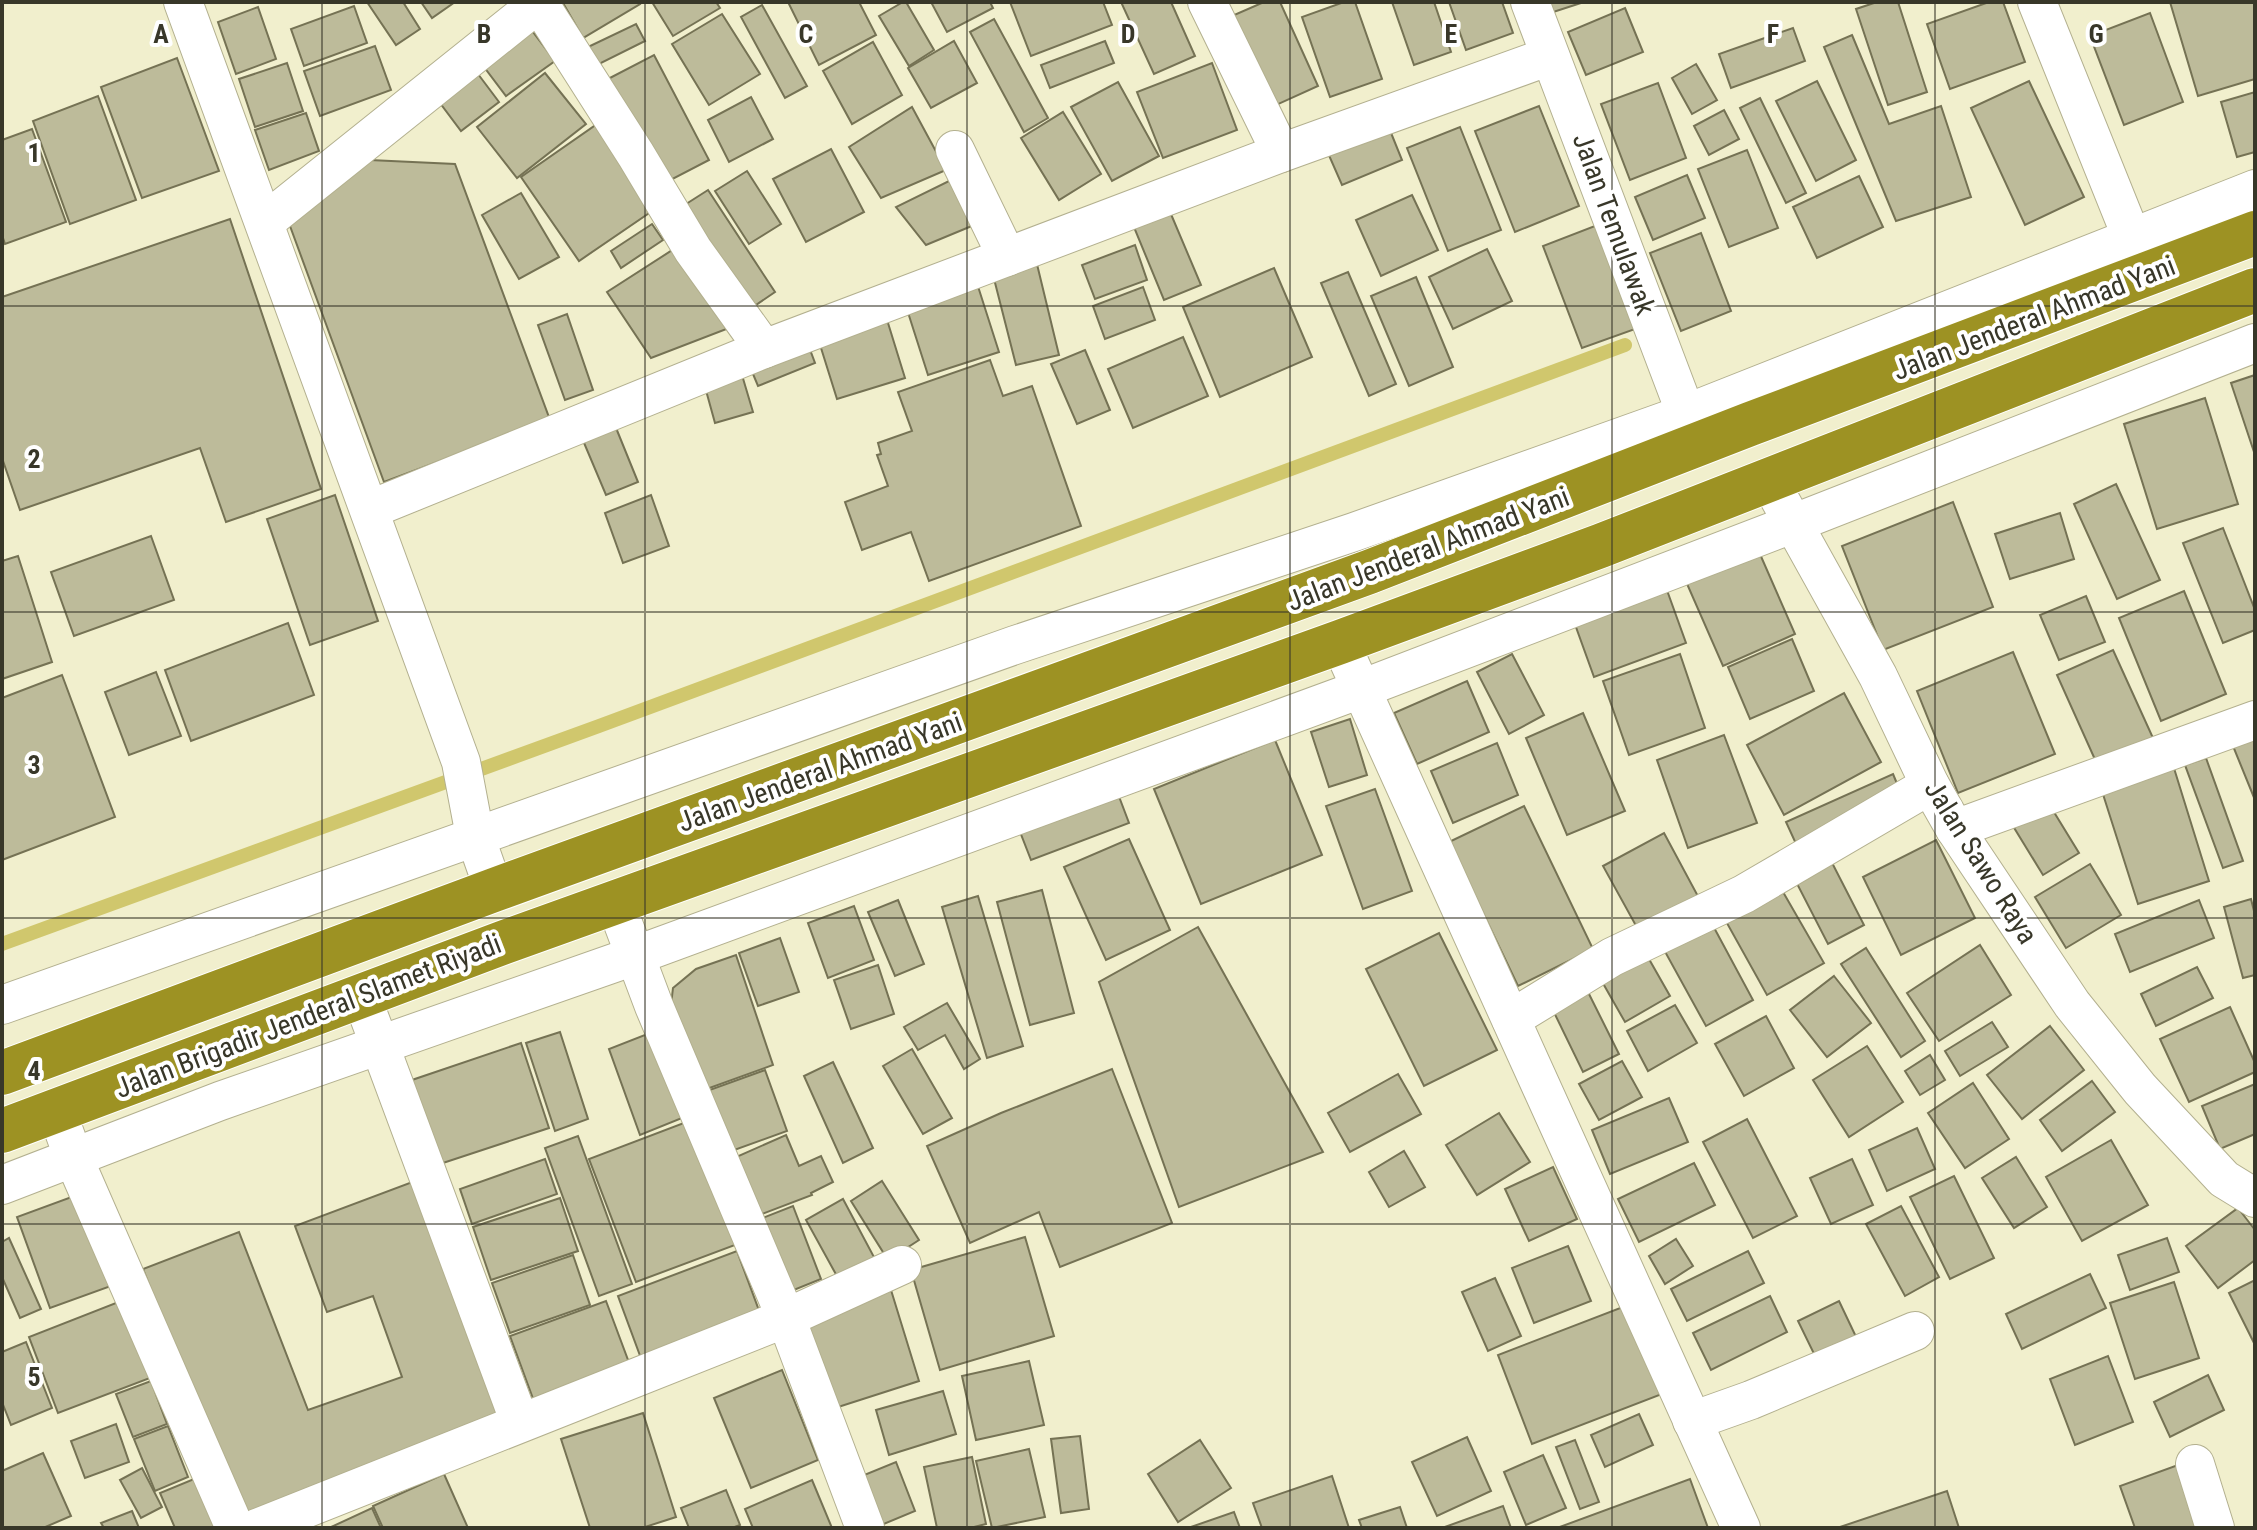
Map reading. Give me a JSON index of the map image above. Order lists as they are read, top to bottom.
{
  "streets": {
    "highway": ["Jalan Jenderal Ahmad Yani", "Jalan Brigadir Jenderal Slamet Riyadi"],
    "street": ["Jalan Temulawak", "Jalan Sawo Raya"]
  },
  "crossings": [
    ["Jalan Temulawak", "Jalan Jenderal Ahmad Yani"],
    ["Jalan Jenderal Ahmad Yani", "Jalan Sawo Raya"],
    ["Jalan Jenderal Ahmad Yani", "Jalan Brigadir Jenderal Slamet Riyadi"]
  ],
  "grid": {
    "columns": [
      "A",
      "B",
      "C",
      "D",
      "E",
      "F",
      "G"
    ],
    "rows": [
      "1",
      "2",
      "3",
      "4",
      "5"
    ]
  }
}
